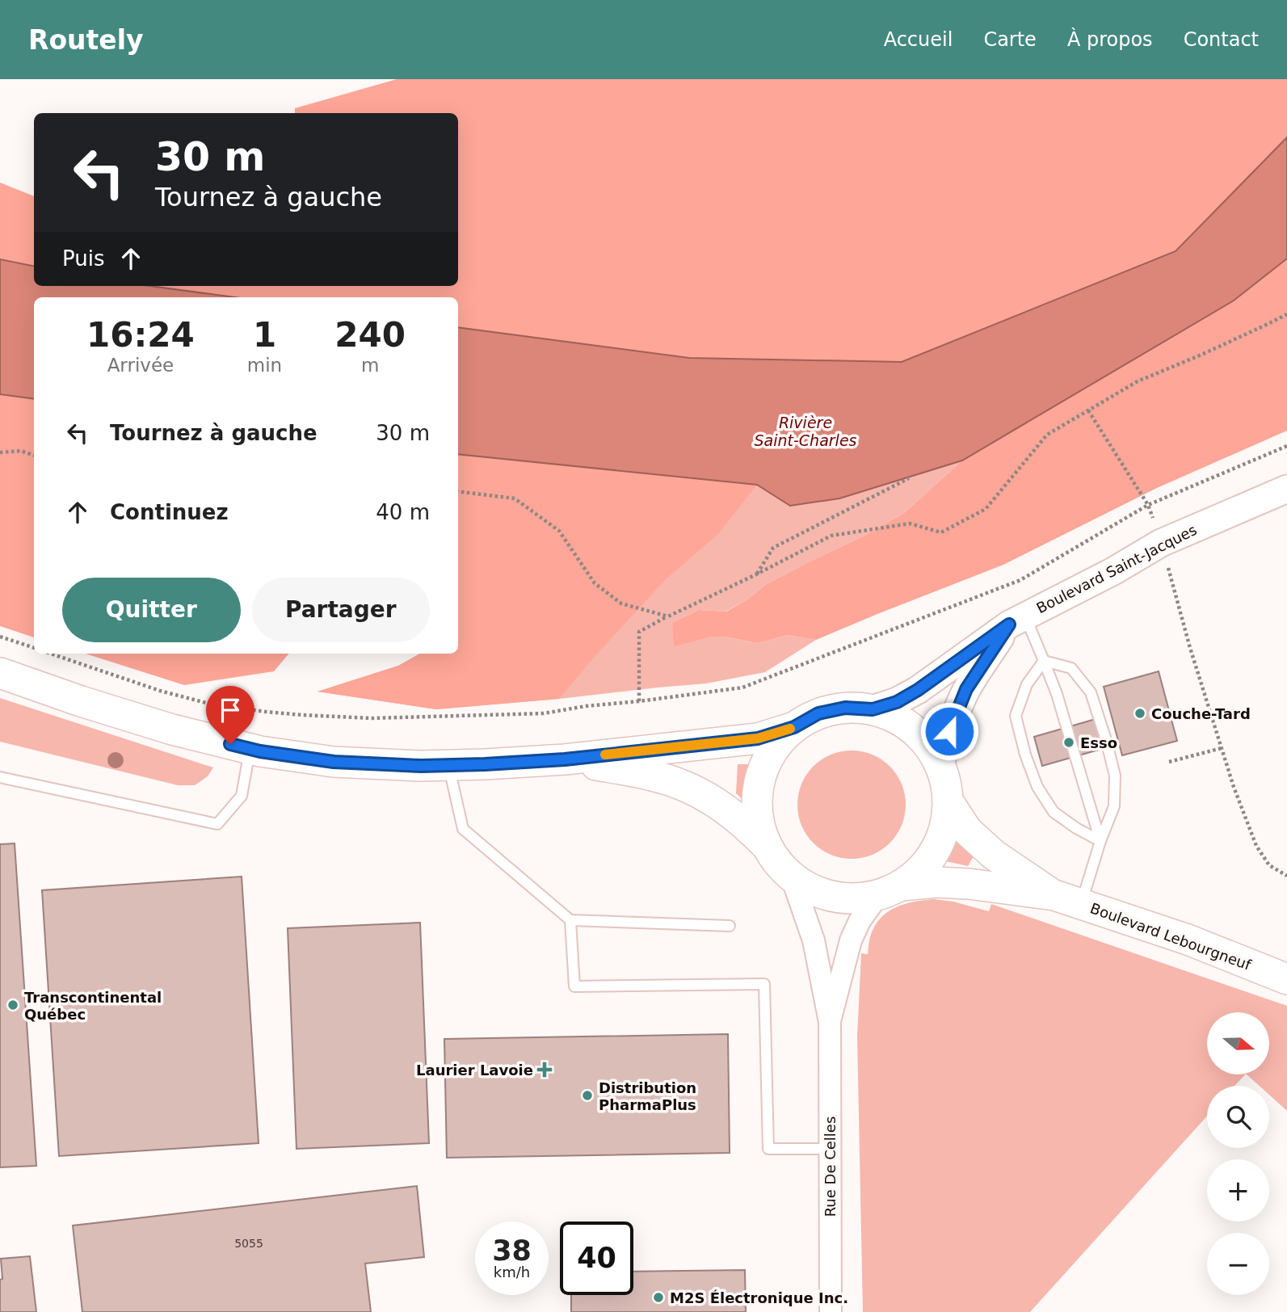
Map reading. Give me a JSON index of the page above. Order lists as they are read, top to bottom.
{
  "streets": {
    "main road": ["Boulevard Lebourgneuf"],
    "street": ["Boulevard Saint-Jacques", "Rue De Celles"]
  },
  "crossings": [
    ["Boulevard Saint-Jacques", "Boulevard Lebourgneuf"],
    ["Boulevard Saint-Jacques", "Rue De Celles"],
    ["Boulevard Lebourgneuf", "Rue De Celles"]
  ],
  "water": ["Rivière Saint-Charles"],
  "places": {
    "other": [
      "Couche-Tard",
      "Esso",
      "Transcontinental Québec",
      "Distribution PharmaPlus",
      "M2S Électronique Inc."
    ],
    "health": ["Laurier Lavoie"]
  },
  "house_numbers": ["5055"],
  "north": "right",
  "page": {
    "header": "Routely",
    "nav": [
      "Accueil",
      "Carte",
      "À propos",
      "Contact"
    ],
    "turn": ["30 m", "Tournez à gauche"],
    "then": "Puis",
    "eta": [
      "16:24",
      "Arrivée",
      "1",
      "min",
      "240",
      "m"
    ],
    "list": [
      {
        "name": "Tournez à gauche",
        "value": "30 m"
      },
      {
        "name": "Continuez",
        "value": "40 m"
      }
    ],
    "buttons": ["Quitter", "Partager"],
    "map_buttons": ["+", "−"],
    "speed": "38 km/h",
    "limit": "40"
  }
}
